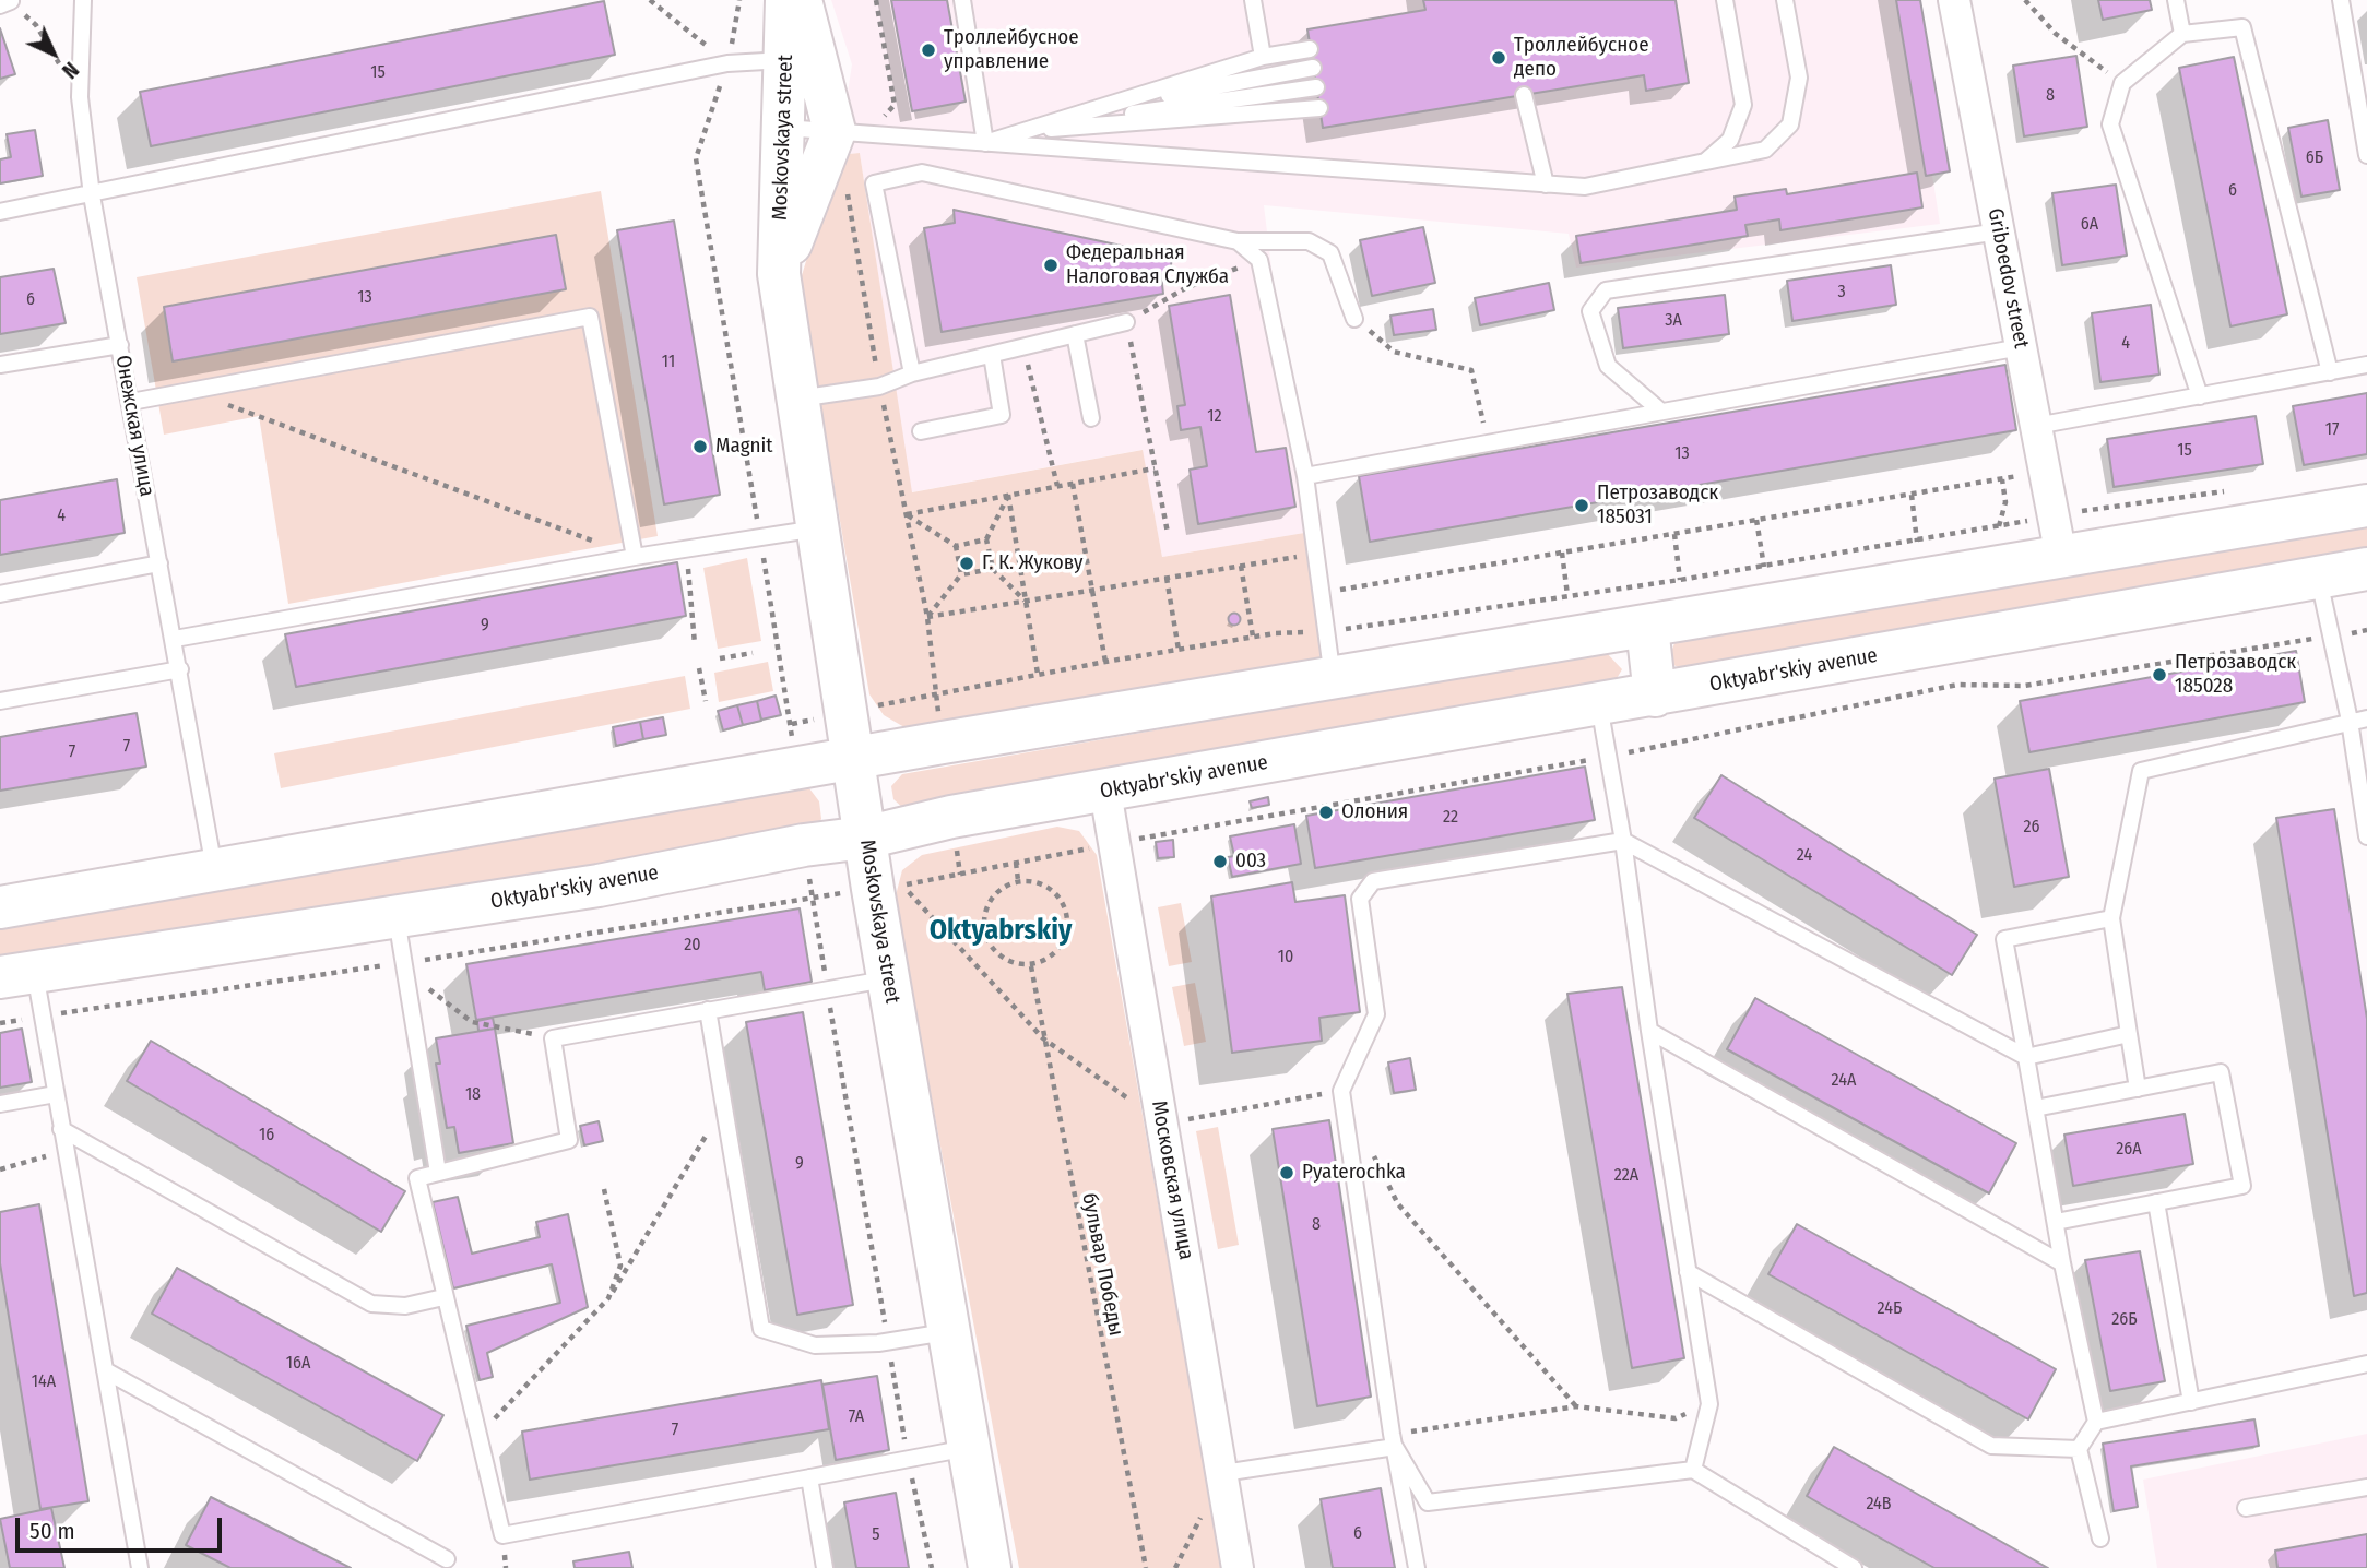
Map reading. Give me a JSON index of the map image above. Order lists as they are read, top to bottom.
{
  "streets": {
    "main road": ["Moskovskaya street", "Oktyabr'skiy avenue"],
    "street": ["Griboedov street", "Московская улица"],
    "lane": ["Онежская улица"],
    "path": ["бульвар Победы"]
  },
  "crossings": [
    ["Moskovskaya street", "Oktyabr'skiy avenue"],
    ["Oktyabr'skiy avenue", "Московская улица"]
  ],
  "districts": ["Oktyabrskiy"],
  "places": [
    "Троллейбусное управление",
    "Троллейбусное депо",
    "Федеральная Налоговая Служба",
    "Magnit",
    "Петрозаводск 185031",
    "Г. К. Жукову",
    "Петрозаводск 185028",
    "Олония",
    "003",
    "Pyaterochka"
  ],
  "house_numbers": [
    "15",
    "8",
    "6Б",
    "6",
    "6А",
    "3",
    "13",
    "6",
    "3А",
    "4",
    "11",
    "12",
    "17",
    "15",
    "13",
    "4",
    "9",
    "7",
    "7",
    "22",
    "26",
    "24",
    "20",
    "10",
    "24А",
    "18",
    "16",
    "26А",
    "9",
    "22А",
    "8",
    "24Б",
    "26Б",
    "16А",
    "14А",
    "7А",
    "7",
    "24В",
    "6",
    "5"
  ],
  "scale_bar": "50 m",
  "north": "bottom right"
}
